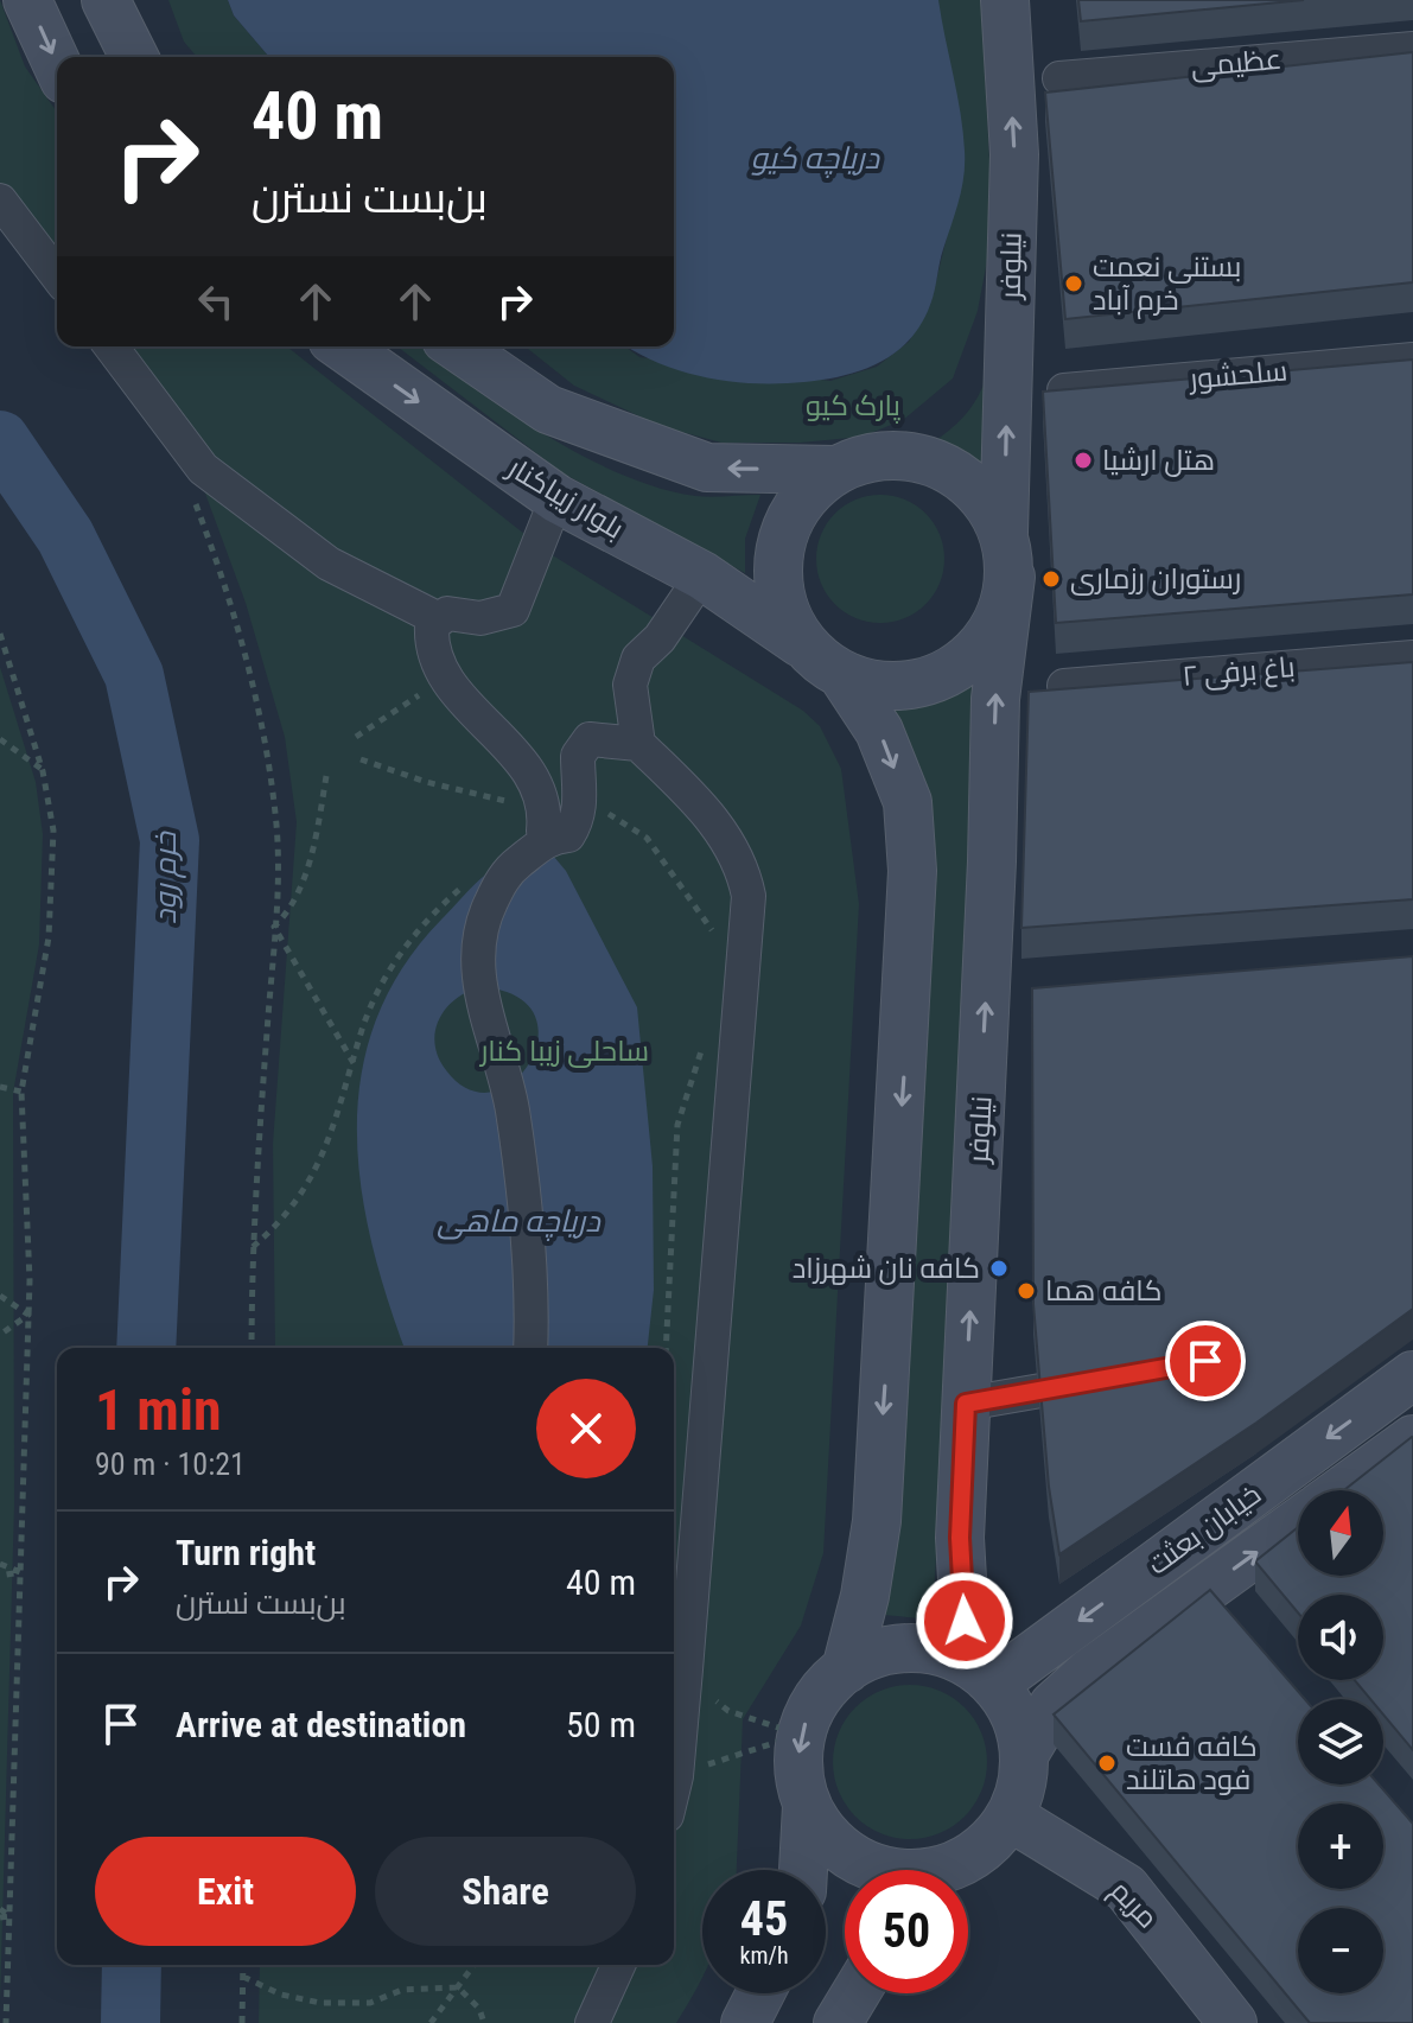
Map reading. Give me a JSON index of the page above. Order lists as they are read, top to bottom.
{
  "streets": {
    "main road": [
      "نیلوفر",
      "بلوار زیباکنار",
      "خیابان بعثت",
      "مریم"
    ],
    "street": ["عظیمی", "سلحشور", "باغ برفی ۲"]
  },
  "crossings": [
    ["نیلوفر", "بلوار زیباکنار"],
    ["نیلوفر", "خیابان بعثت"]
  ],
  "water": ["دریاچه کیو", "خرم رود", "دریاچه ماهی"],
  "parks": ["پارک کیو", "ساحلی زیبا کنار"],
  "places": [
    "بستنی نعمت خرم آباد",
    "هتل ارشیا",
    "رستوران رزماری",
    "کافه نان شهرزاد",
    "کافه هما",
    "کافه فست فود هاتلند"
  ],
  "north": "top",
  "page": {
    "turn": ["40 m", "بن‌بست نسترن"],
    "heading": ["1 min", "90 m · 10:21"],
    "map_buttons": ["+", "−"],
    "list": [
      {
        "name": "Turn right",
        "note": "بن‌بست نسترن",
        "value": "40 m"
      },
      {
        "name": "Arrive at destination",
        "value": "50 m"
      }
    ],
    "buttons": ["Exit", "Share"],
    "speed": "45 km/h",
    "limit": "50"
  }
}
